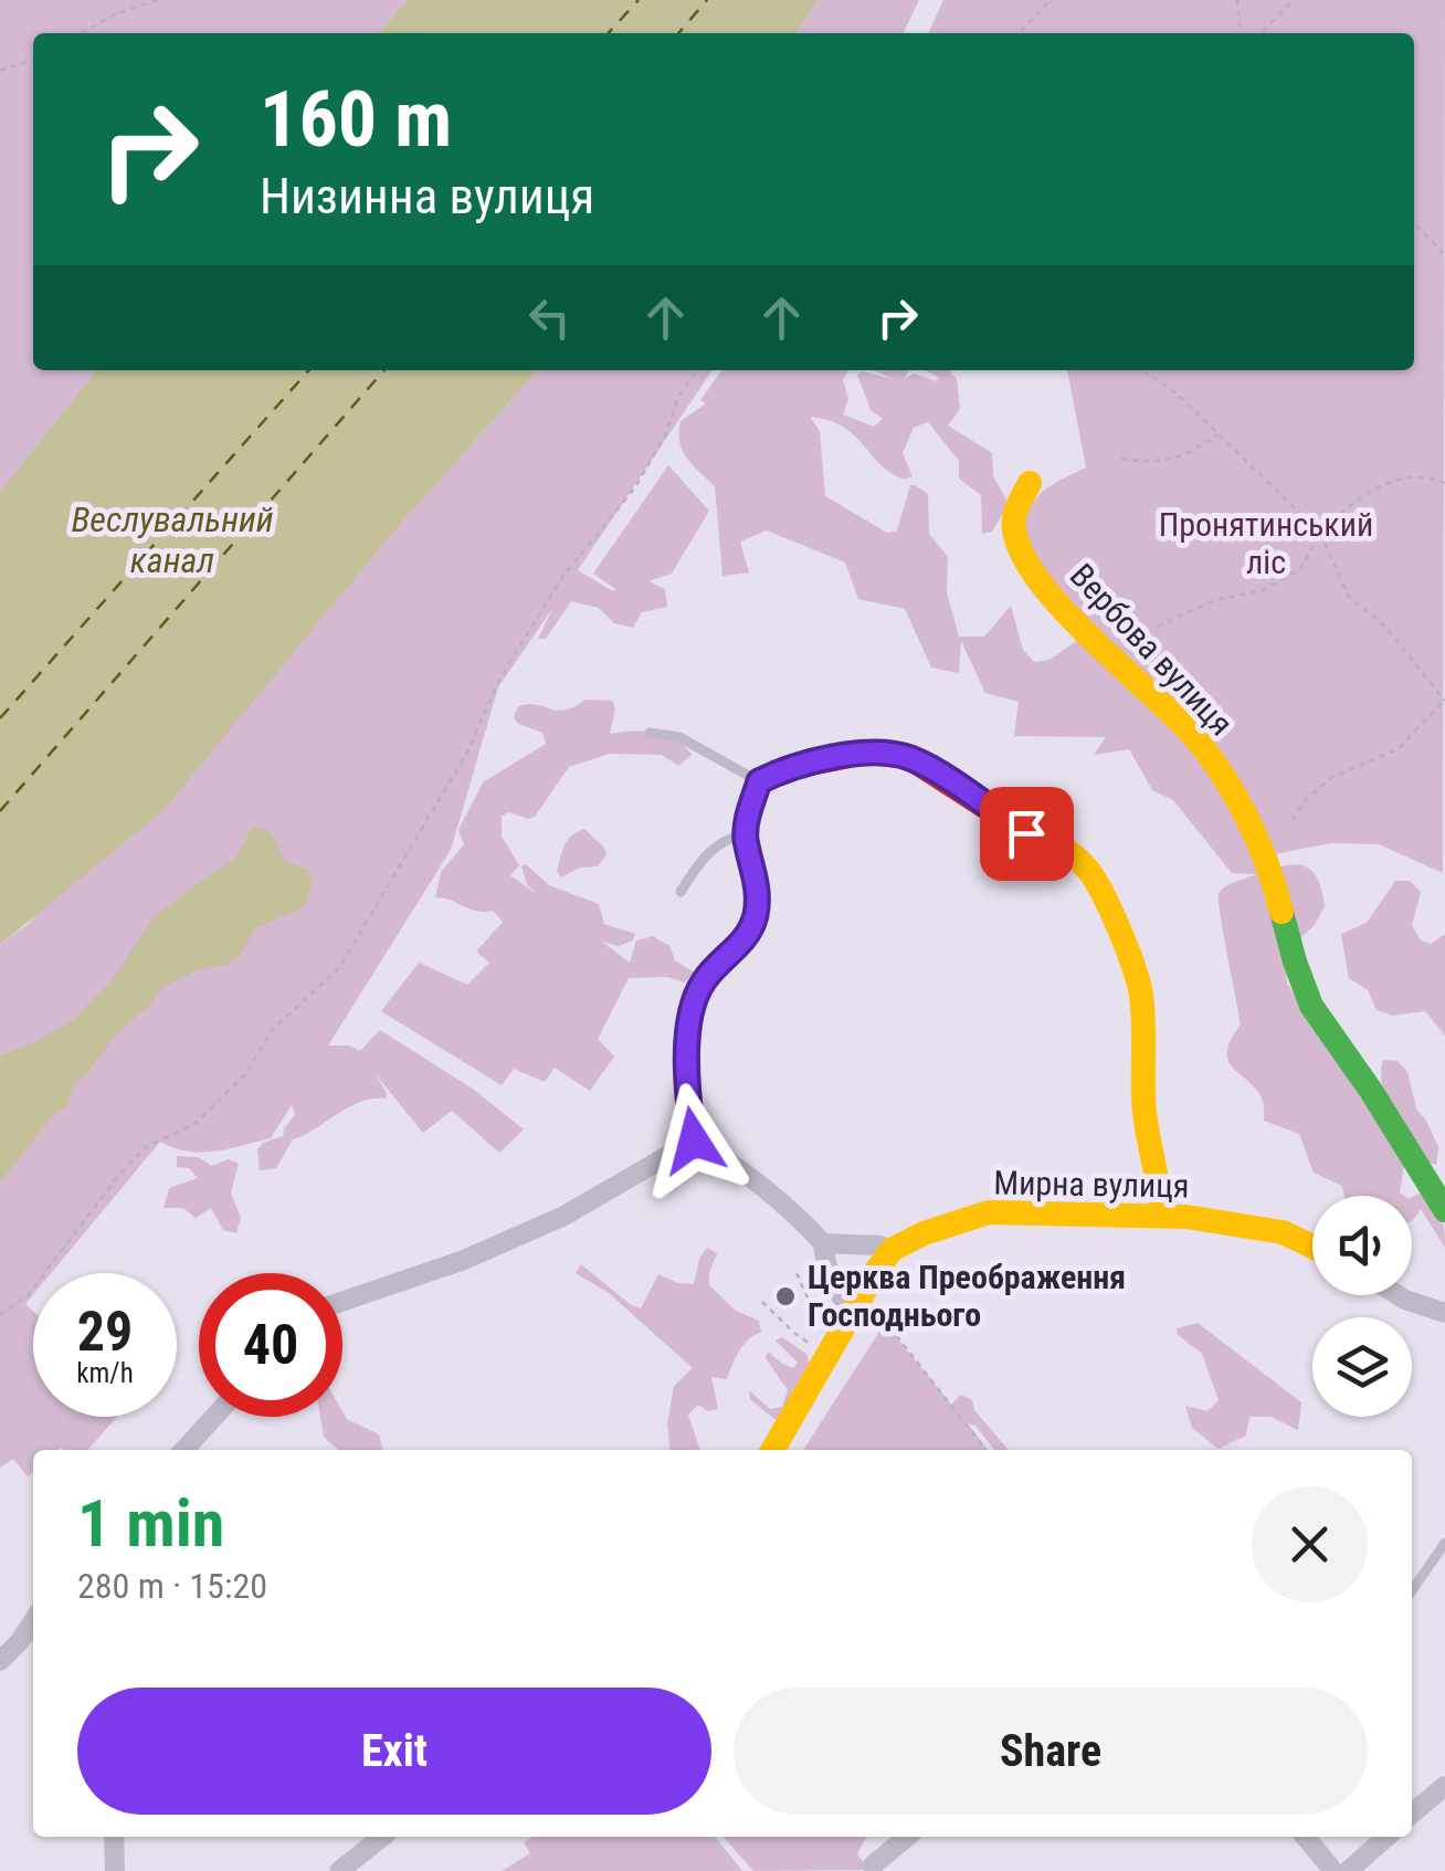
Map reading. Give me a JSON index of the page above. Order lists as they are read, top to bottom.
{
  "streets": {
    "street": ["Вербова вулиця", "Мирна вулиця"]
  },
  "water": ["Веслувальний канал"],
  "parks": ["Пронятинський ліс"],
  "places": ["Церква Преображення Господнього"],
  "page": {
    "turn": ["160 m", "Низинна вулиця"],
    "speed": "29 km/h",
    "limit": "40",
    "heading": ["1 min", "280 m · 15:20"],
    "buttons": ["Exit", "Share"]
  }
}
